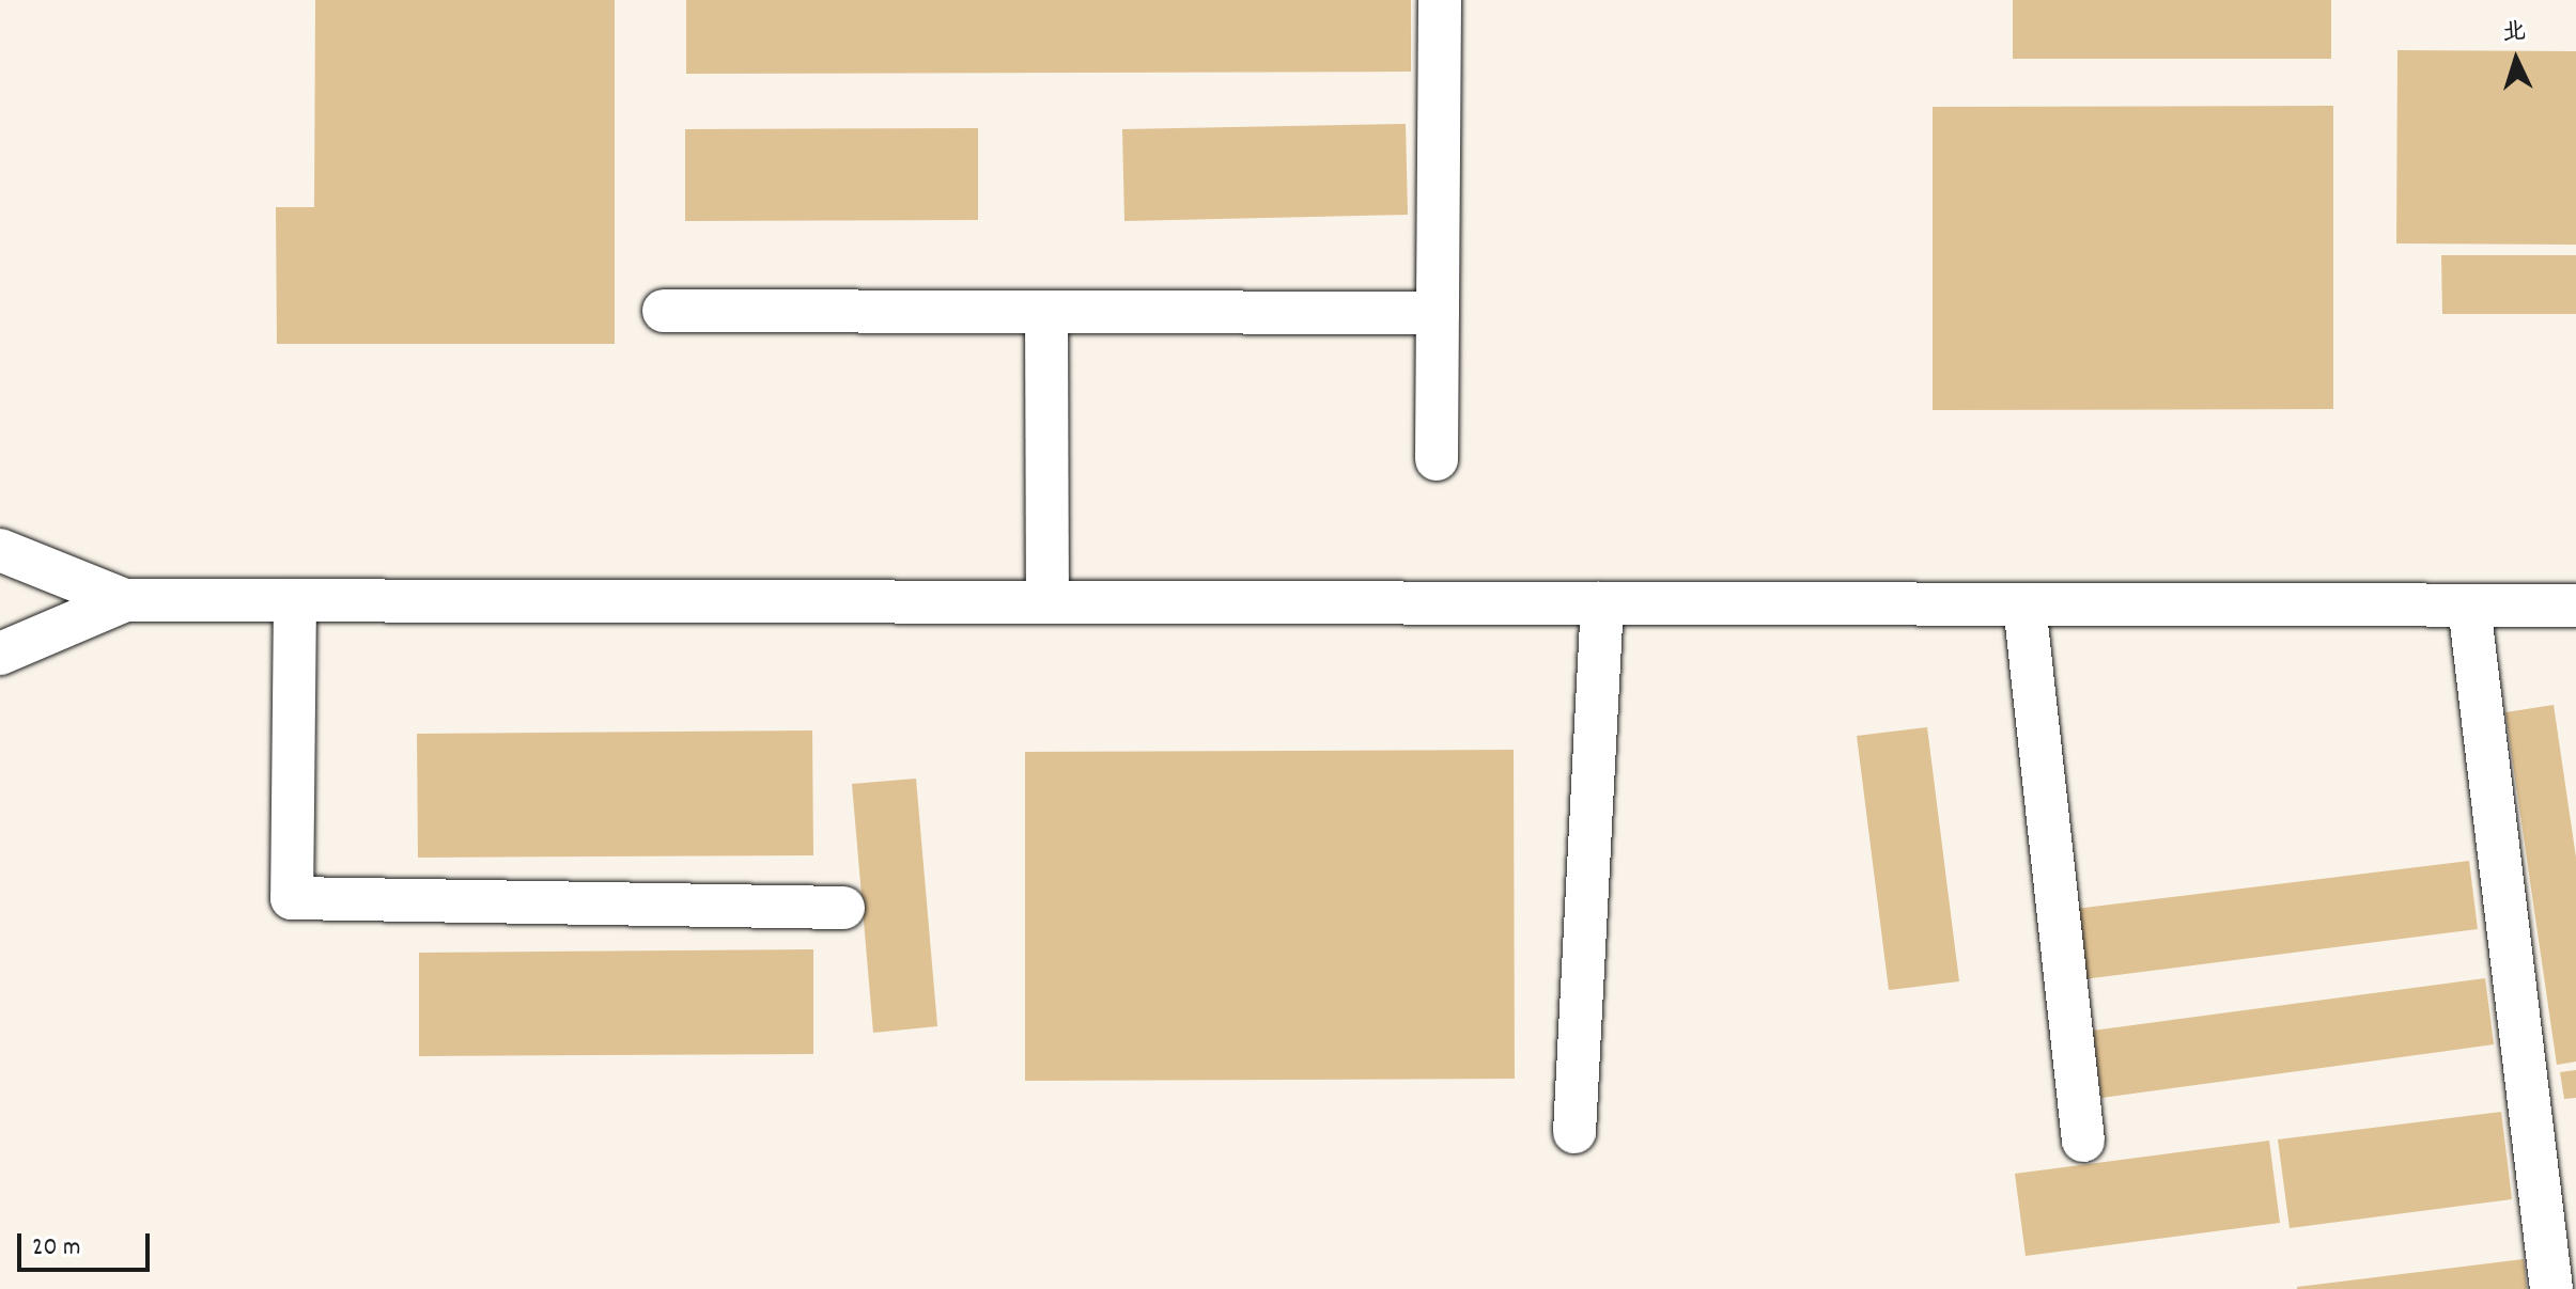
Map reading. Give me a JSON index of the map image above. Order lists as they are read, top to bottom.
{
  "scale_bar": "20 m",
  "north": "top"
}
